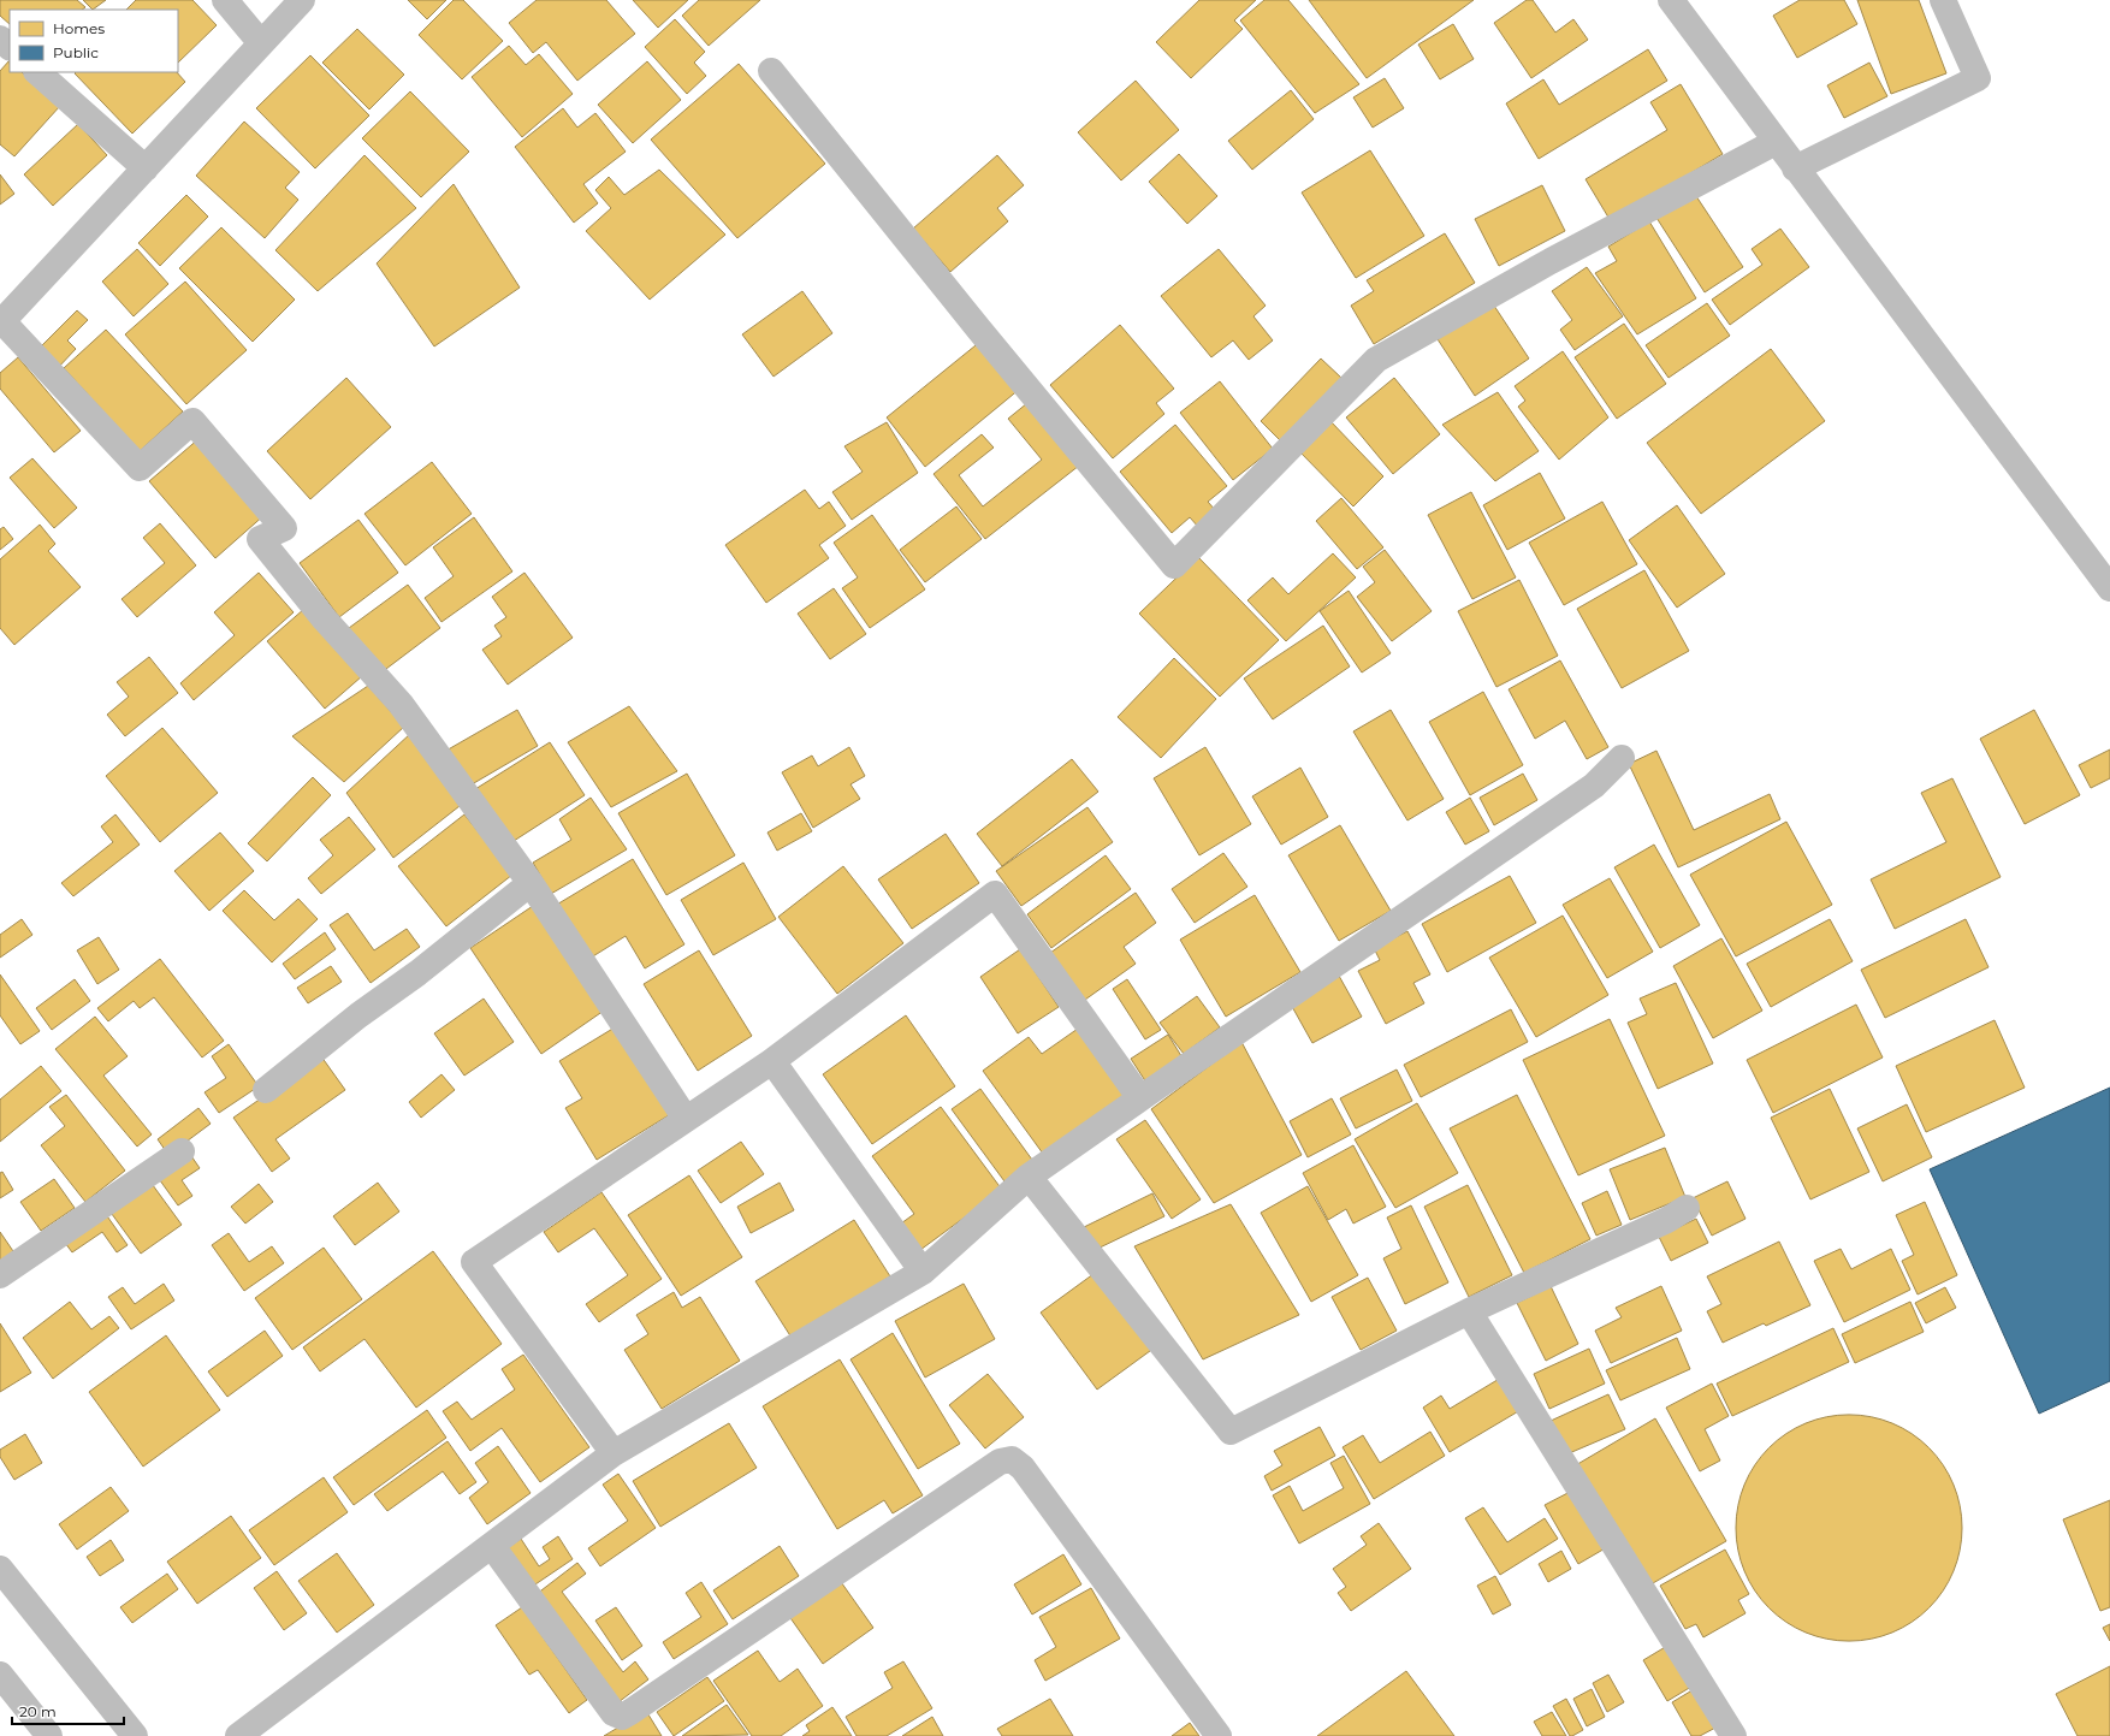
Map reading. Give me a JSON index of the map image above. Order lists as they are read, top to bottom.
{
  "legend": ["Homes", "Public"],
  "scale_bar": "20 m"
}
